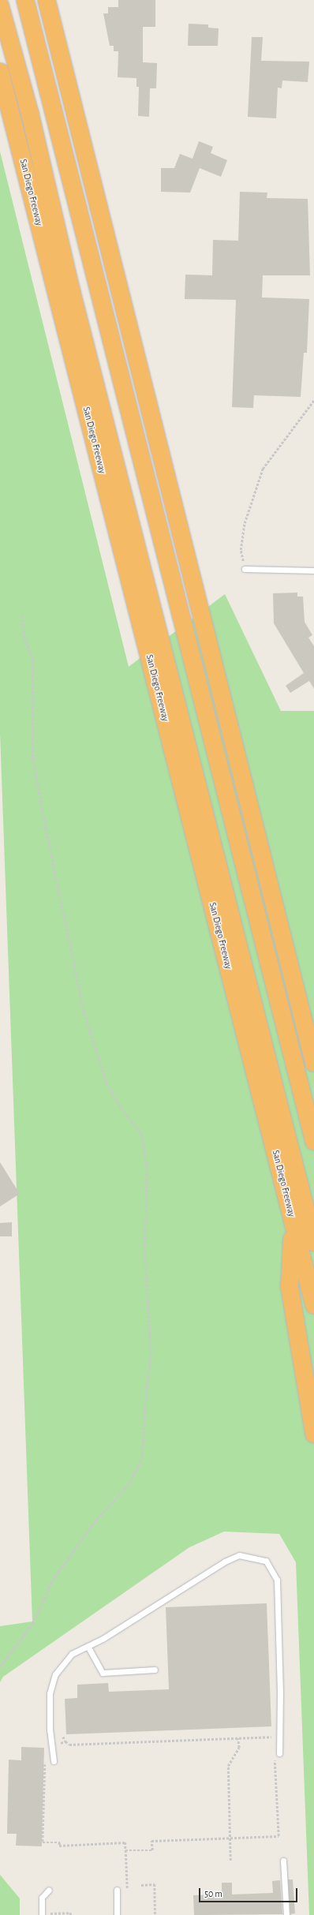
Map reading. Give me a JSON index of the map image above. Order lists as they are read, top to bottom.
{
  "streets": {
    "highway": ["San Diego Freeway"]
  },
  "scale_bar": "50 m"
}
